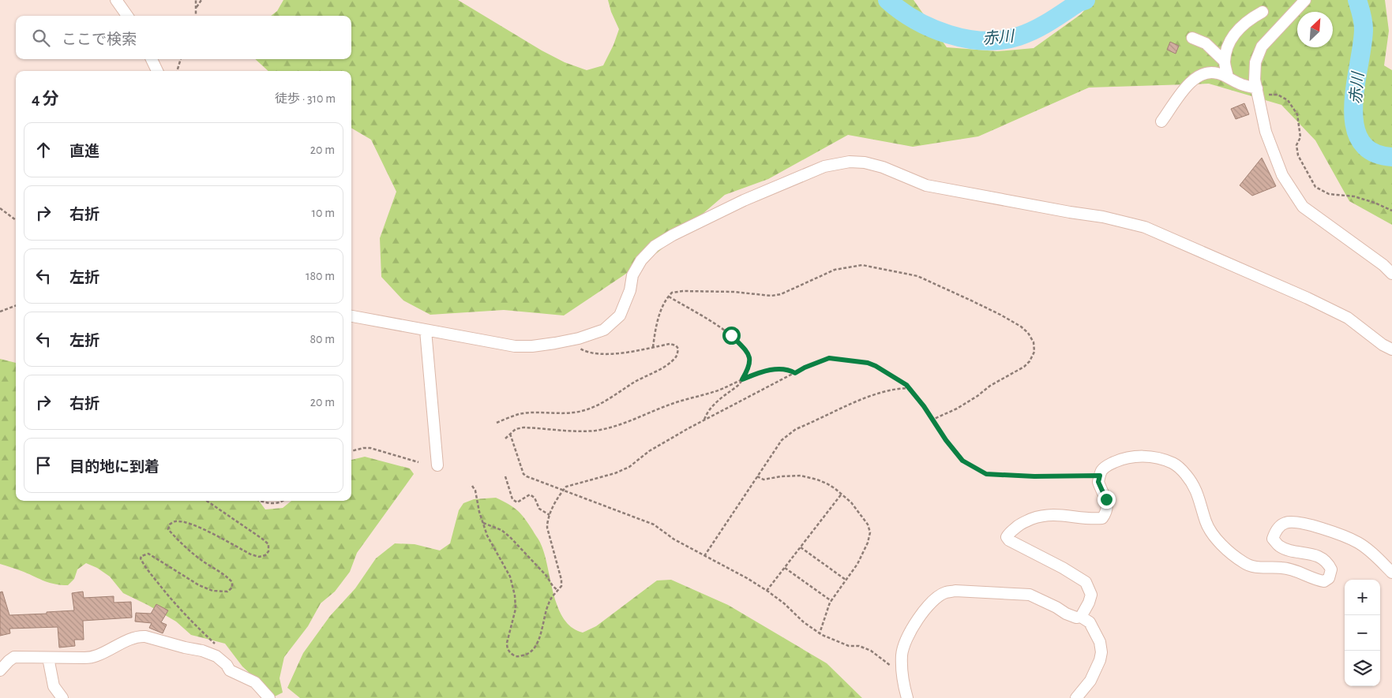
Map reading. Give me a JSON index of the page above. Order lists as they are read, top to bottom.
{
  "water": ["赤川"],
  "north": "top right",
  "page": {
    "search": "ここで検索",
    "heading": ["4 分", "徒歩 · 310 m"],
    "list": [
      ["直進", "20 m"],
      ["右折", "10 m"],
      ["左折", "180 m"],
      ["左折", "80 m"],
      ["右折", "20 m"],
      "目的地に到着"
    ],
    "map_buttons": ["+", "−"]
  }
}
